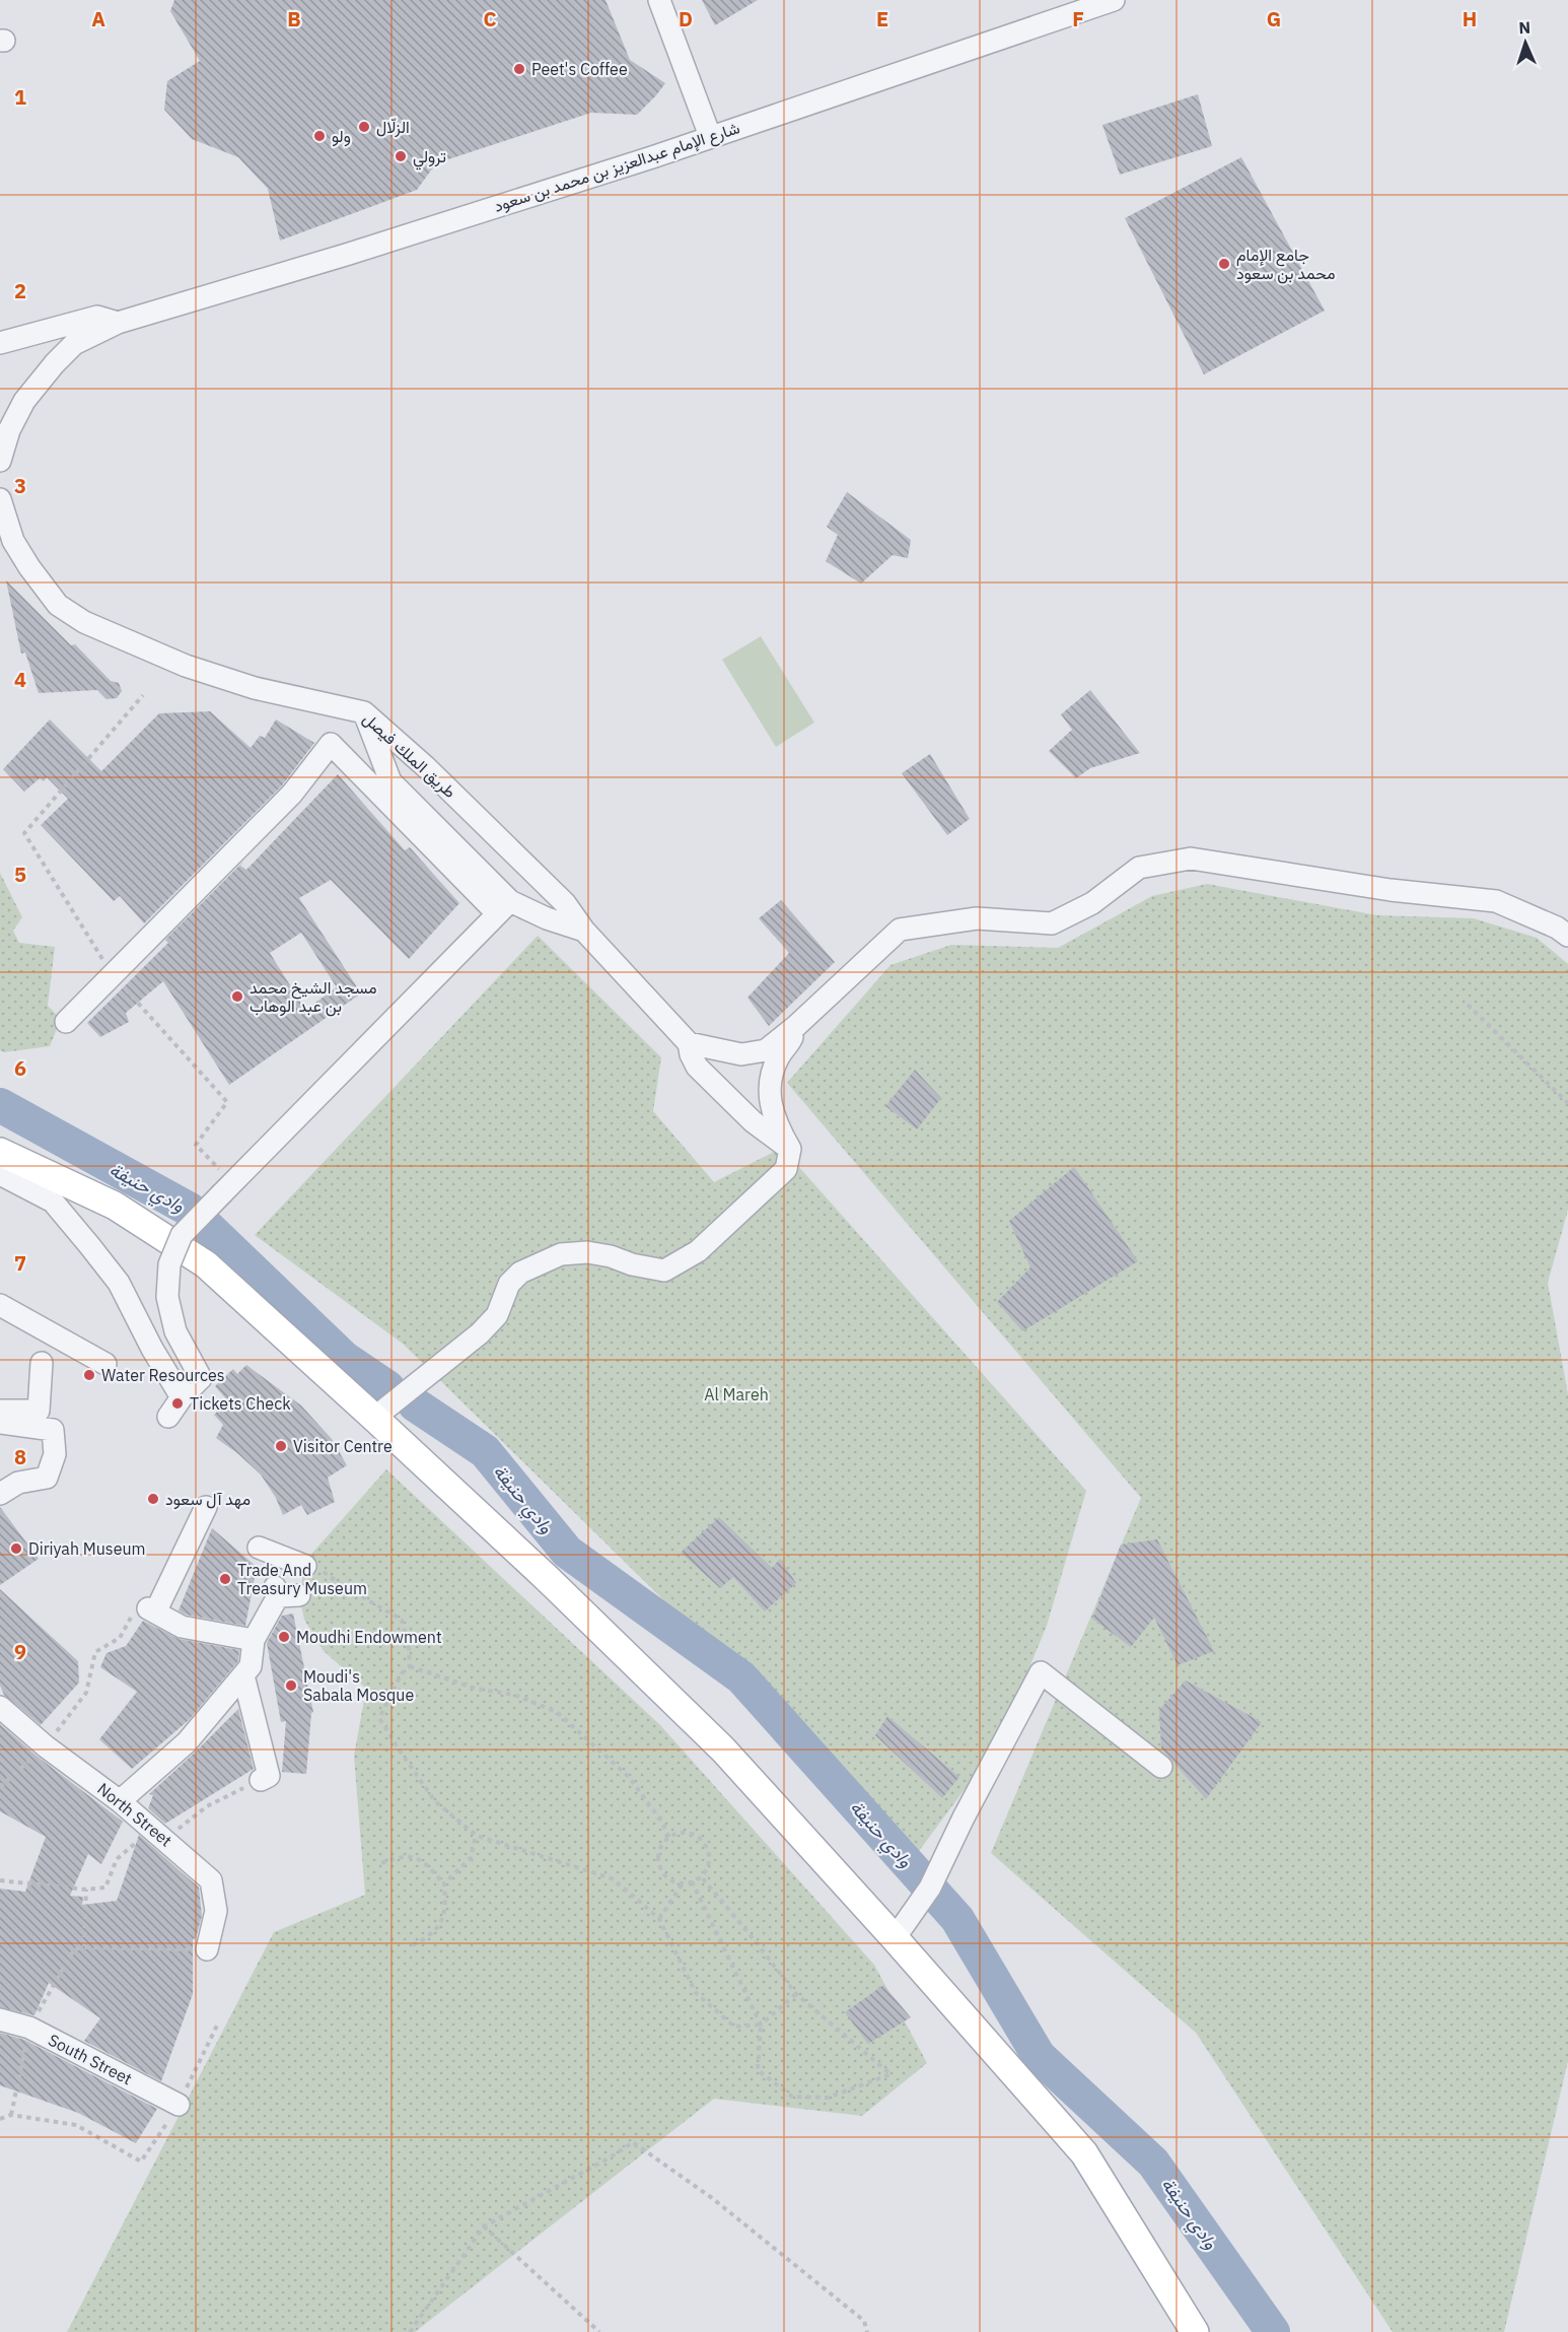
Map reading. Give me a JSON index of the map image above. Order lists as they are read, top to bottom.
{
  "streets": {
    "street": [
      "شارع الإمام عبدالعزيز بن محمد بن سعود",
      "طريق الملك فيصل",
      "North Street",
      "South Street"
    ]
  },
  "water": ["وادي حنيفة"],
  "parks": ["Al Mareh"],
  "places": [
    "Peet's Coffee",
    "الزلّال",
    "ولو",
    "ترولي",
    "جامع الإمام محمد بن سعود",
    "مسجد الشيخ محمد بن عبد الوهاب",
    "Water Resources",
    "Tickets Check",
    "Visitor Centre",
    "مهد آل سعود",
    "Diriyah Museum",
    "Trade And Treasury Museum",
    "Moudhi Endowment",
    "Moudi's Sabala Mosque"
  ],
  "north": "top",
  "grid": {
    "columns": [
      "A",
      "B",
      "C",
      "D",
      "E",
      "F",
      "G",
      "H"
    ],
    "rows": [
      "1",
      "2",
      "3",
      "4",
      "5",
      "6",
      "7",
      "8",
      "9"
    ]
  }
}
